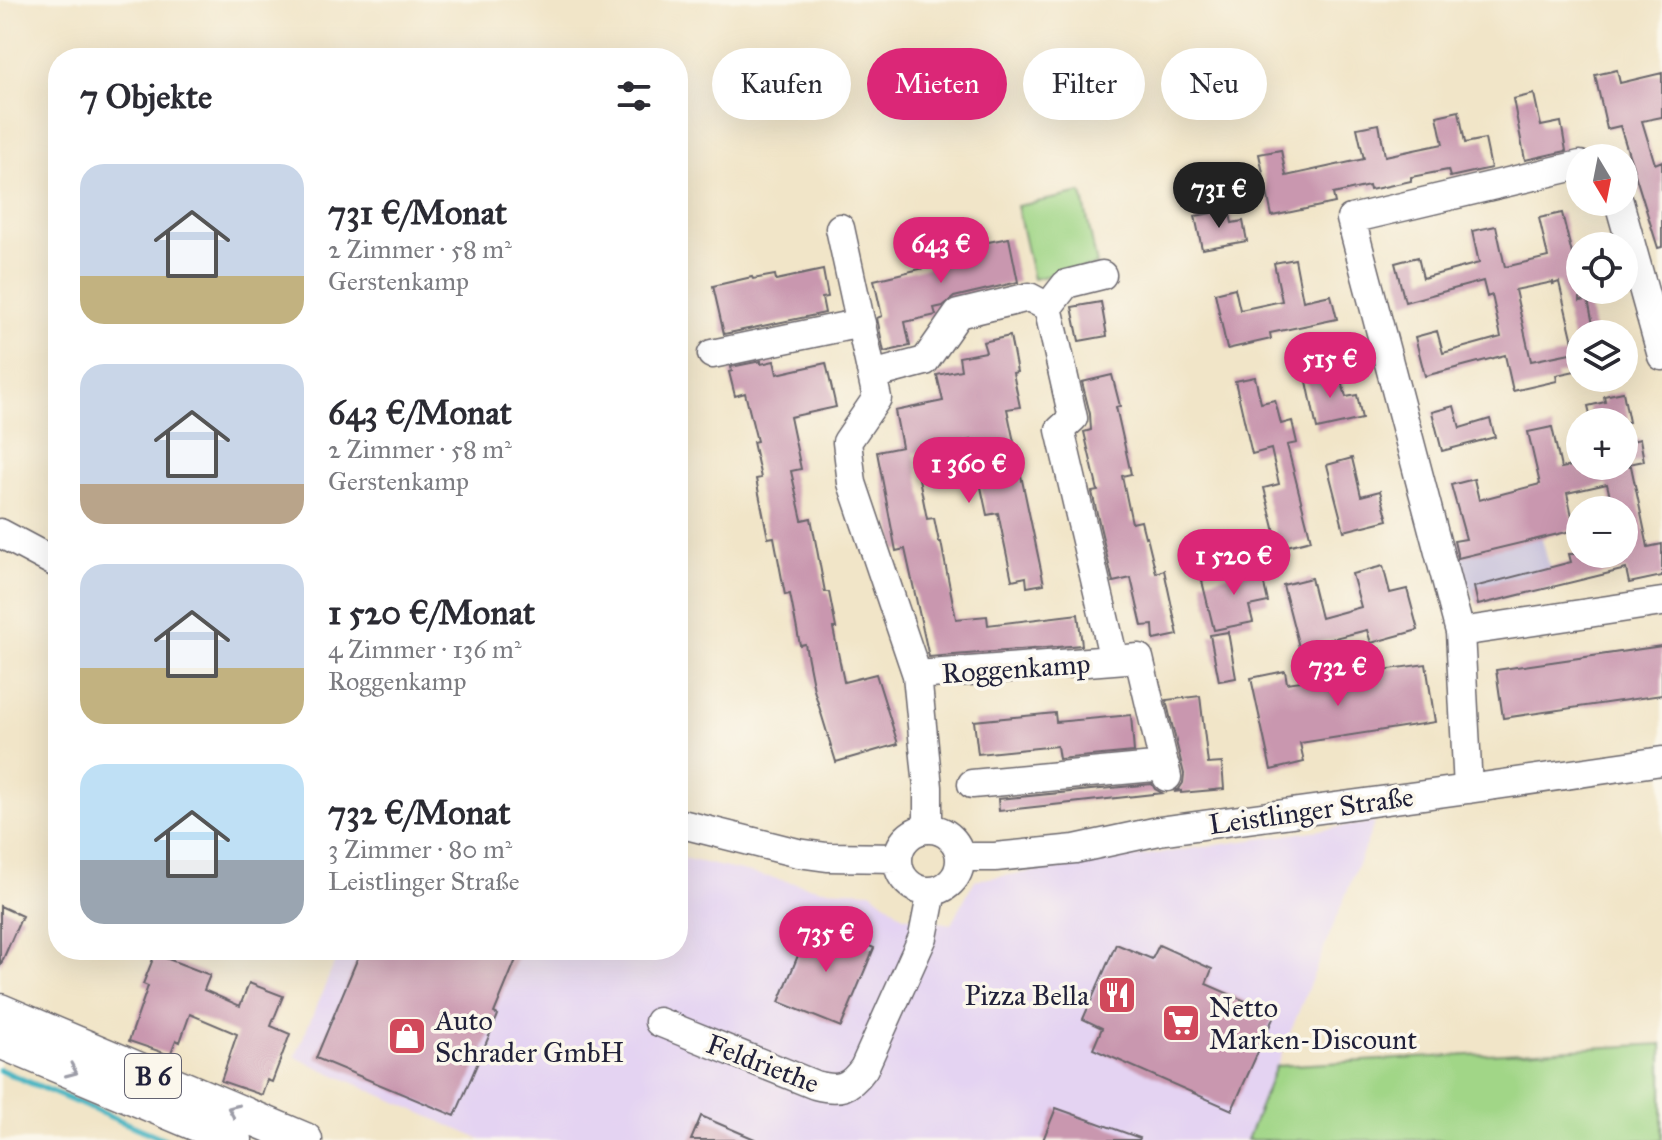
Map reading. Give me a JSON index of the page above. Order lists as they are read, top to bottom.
{
  "streets": {
    "main road": ["B 6"],
    "street": ["Roggenkamp", "Leistlinger Straße", "Feldriethe"]
  },
  "crossings": [
    ["Leistlinger Straße", "Feldriethe"]
  ],
  "places": {
    "restaurant": ["Pizza Bella"],
    "supermarket": ["Netto Marken-Discount"],
    "shop": ["Auto Schrader GmbH"]
  },
  "north": "bottom",
  "page": {
    "chip": [
      "Kaufen",
      "Mieten",
      "Filter",
      "Neu"
    ],
    "heading": "7 Objekte",
    "map_buttons": ["+", "−"],
    "list": [
      {
        "name": "731 €/Monat",
        "note": "2 Zimmer · 58 m² · Gerstenkamp"
      },
      {
        "name": "643 €/Monat",
        "note": "2 Zimmer · 58 m² · Gerstenkamp"
      },
      {
        "name": "1 520 €/Monat",
        "note": "4 Zimmer · 136 m² · Roggenkamp"
      },
      {
        "name": "732 €/Monat",
        "note": "3 Zimmer · 80 m² · Leistlinger Straße"
      }
    ],
    "price": [
      "731 €",
      "643 €",
      "515 €",
      "1 360 €",
      "1 520 €",
      "732 €",
      "735 €"
    ]
  }
}
